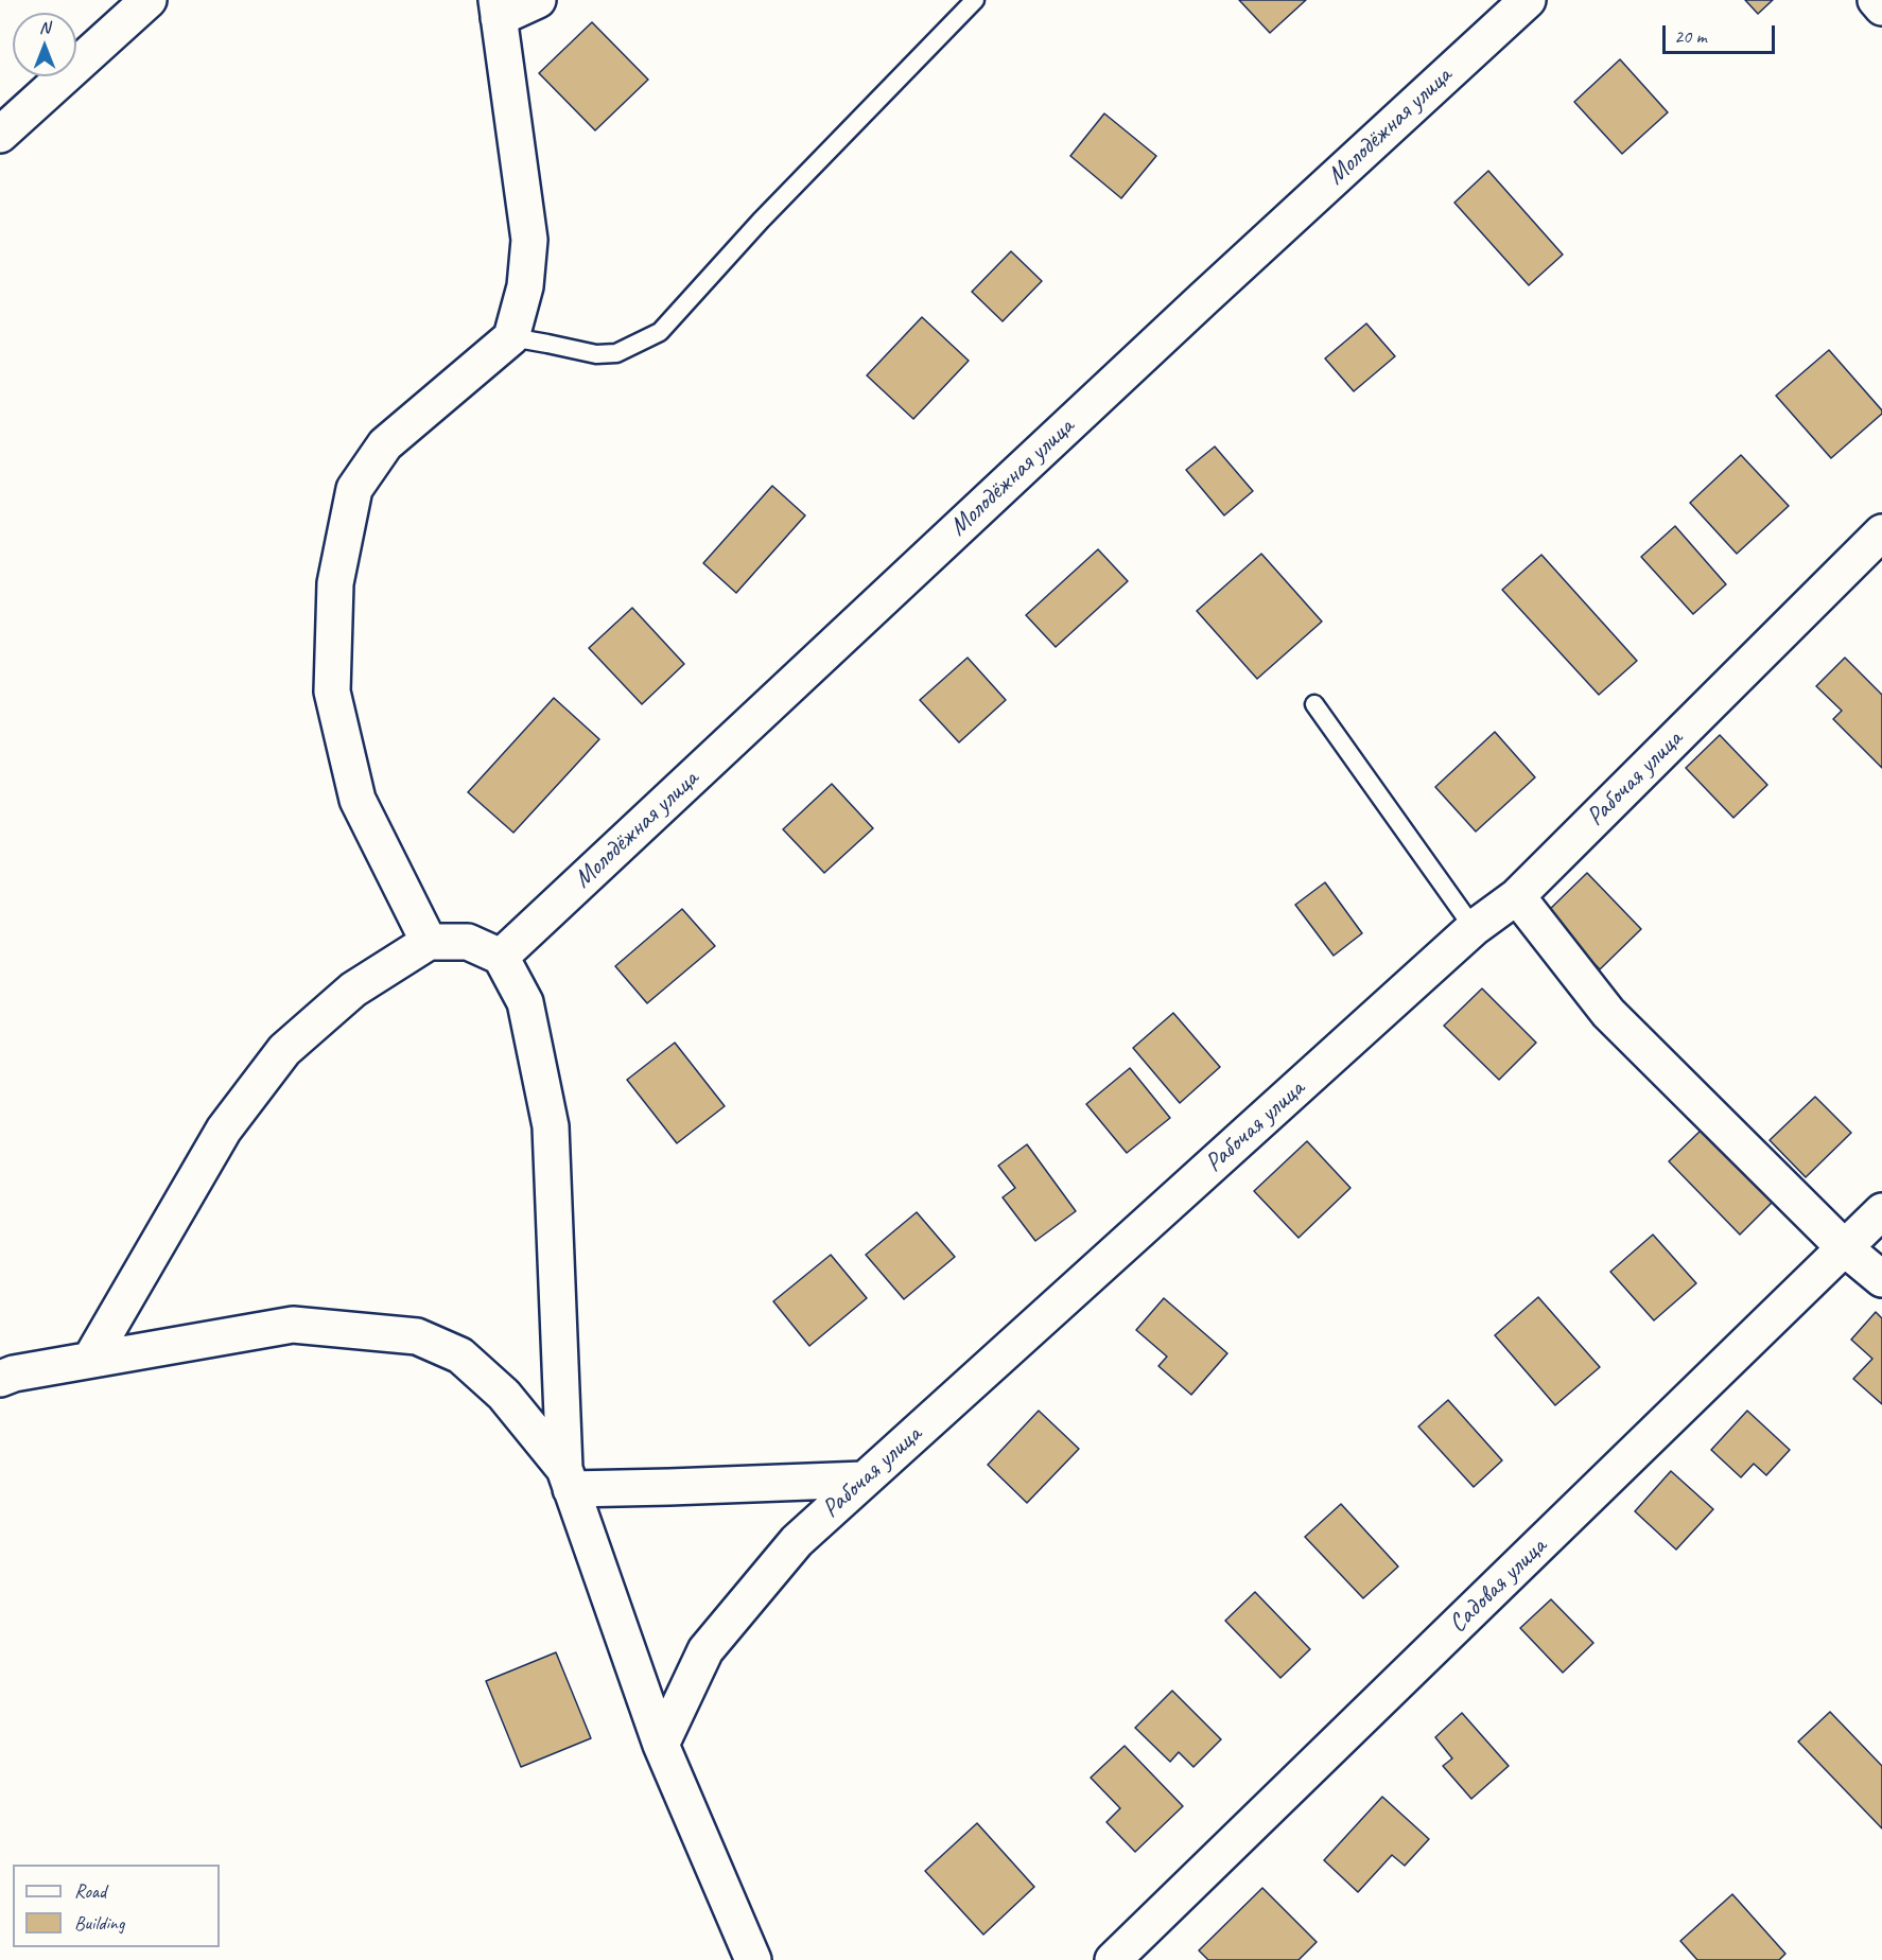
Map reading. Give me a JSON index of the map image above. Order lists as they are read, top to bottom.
{
  "streets": {
    "street": ["Молодёжная улица", "Рабочая улица", "Садовая улица"]
  },
  "legend": ["Road", "Building"],
  "scale_bar": "20 m",
  "north": "top"
}
